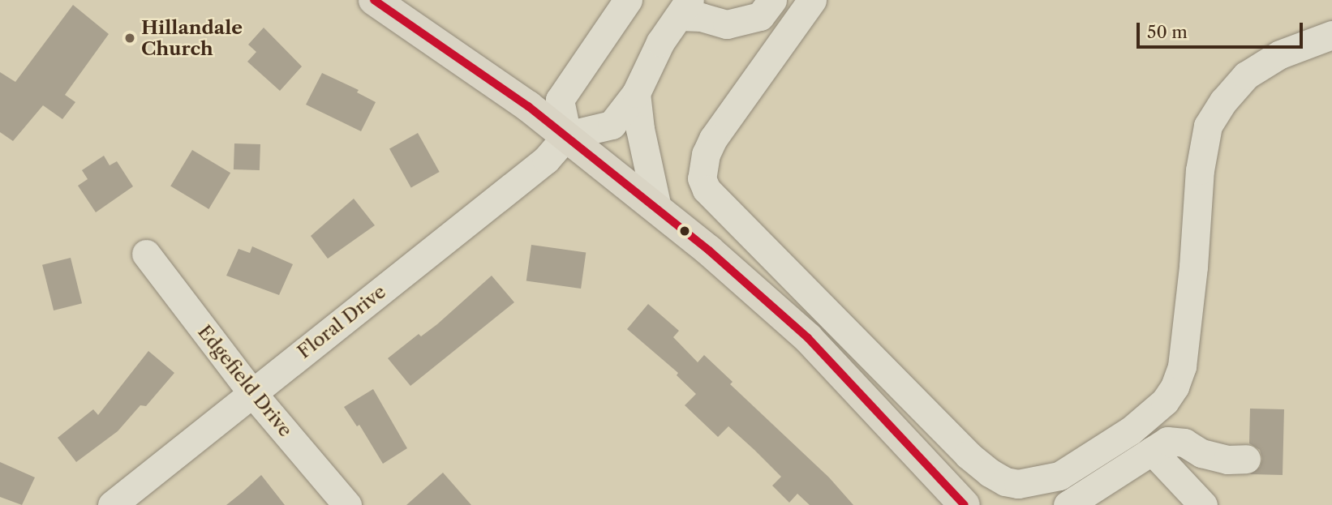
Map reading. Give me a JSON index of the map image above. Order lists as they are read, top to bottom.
{
  "streets": {
    "street": ["Floral Drive", "Edgefield Drive"]
  },
  "crossings": [
    ["Floral Drive", "Edgefield Drive"]
  ],
  "places": ["Hillandale Church"],
  "scale_bar": "50 m"
}
